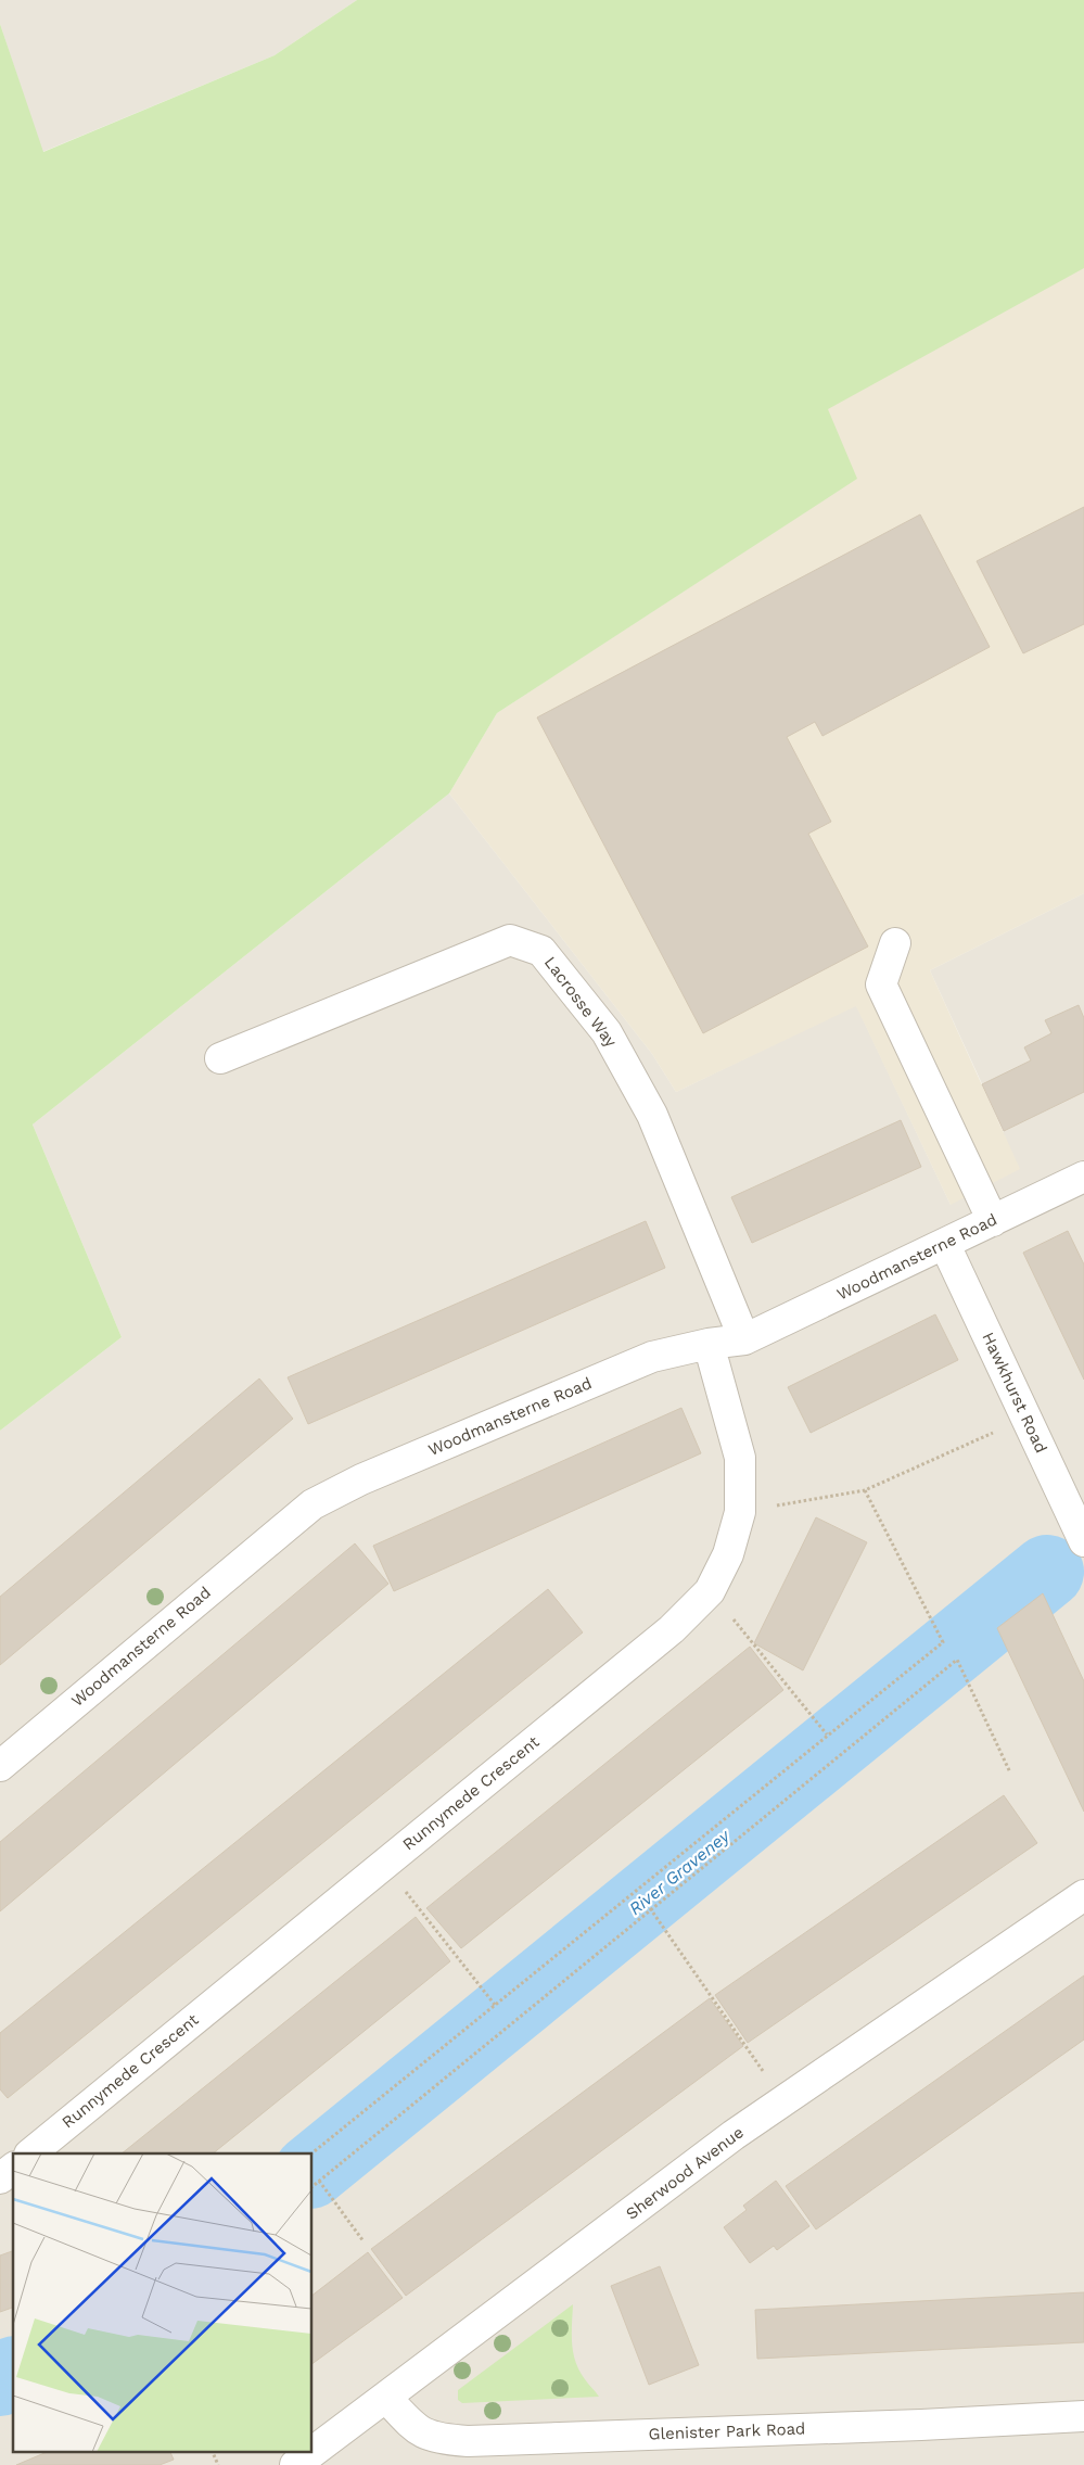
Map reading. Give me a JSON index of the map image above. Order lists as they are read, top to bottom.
{
  "streets": {
    "street": [
      "Lacrosse Way",
      "Woodmansterne Road",
      "Hawkhurst Road",
      "Runnymede Crescent",
      "Sherwood Avenue",
      "Glenister Park Road"
    ]
  },
  "crossings": [
    ["Lacrosse Way", "Woodmansterne Road"],
    ["Woodmansterne Road", "Hawkhurst Road"],
    ["Woodmansterne Road", "Runnymede Crescent"],
    ["Sherwood Avenue", "Glenister Park Road"]
  ],
  "water": ["River Graveney"]
}
